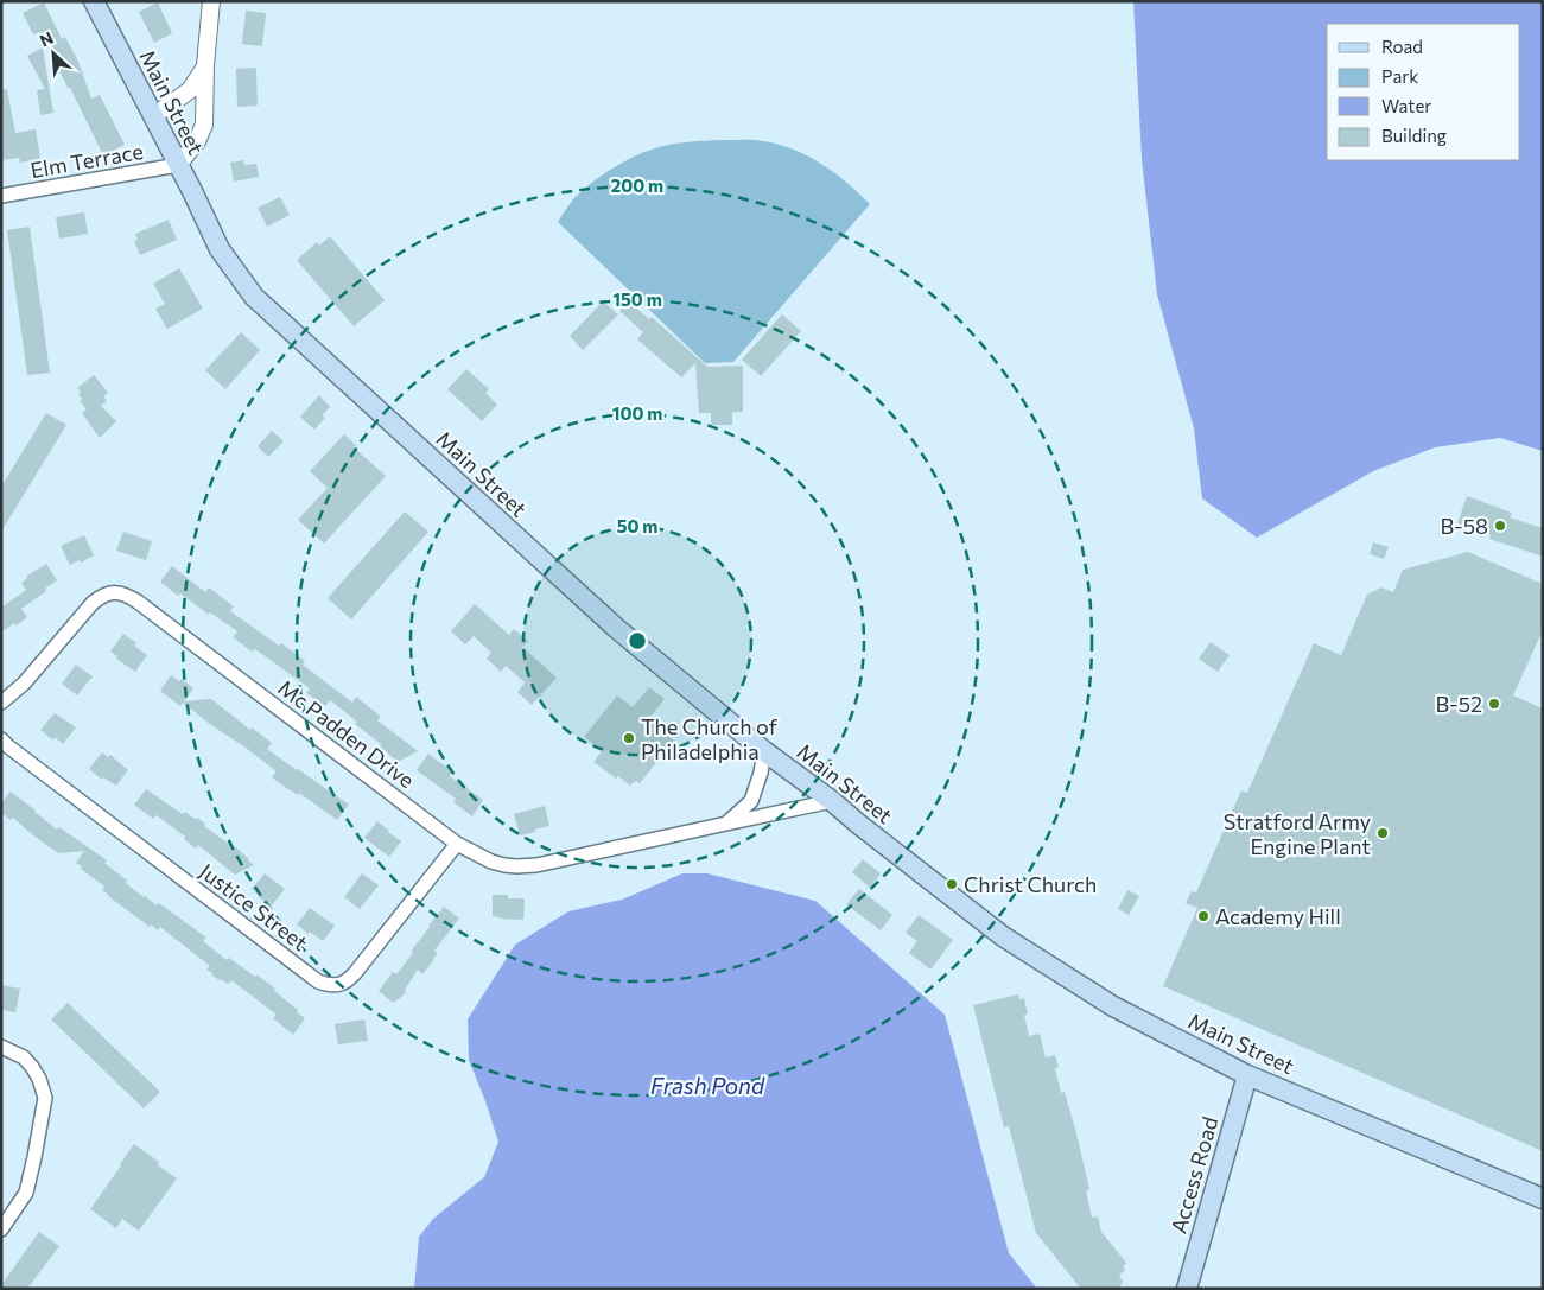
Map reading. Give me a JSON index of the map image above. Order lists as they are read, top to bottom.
{
  "streets": {
    "main road": ["Main Street", "Access Road"],
    "street": ["Elm Terrace", "Mc Padden Drive", "Justice Street"]
  },
  "crossings": [
    ["Main Street", "Elm Terrace"],
    ["Main Street", "Mc Padden Drive"],
    ["Main Street", "Access Road"],
    ["Mc Padden Drive", "Justice Street"]
  ],
  "water": ["Frash Pond"],
  "places": [
    "B-58",
    "B-52",
    "The Church of Philadelphia",
    "Stratford Army Engine Plant",
    "Christ Church",
    "Academy Hill"
  ],
  "legend": [
    "Road",
    "Park",
    "Water",
    "Building"
  ],
  "north": "top left",
  "rings": [
    "200 m",
    "150 m",
    "100 m",
    "50 m"
  ]
}
